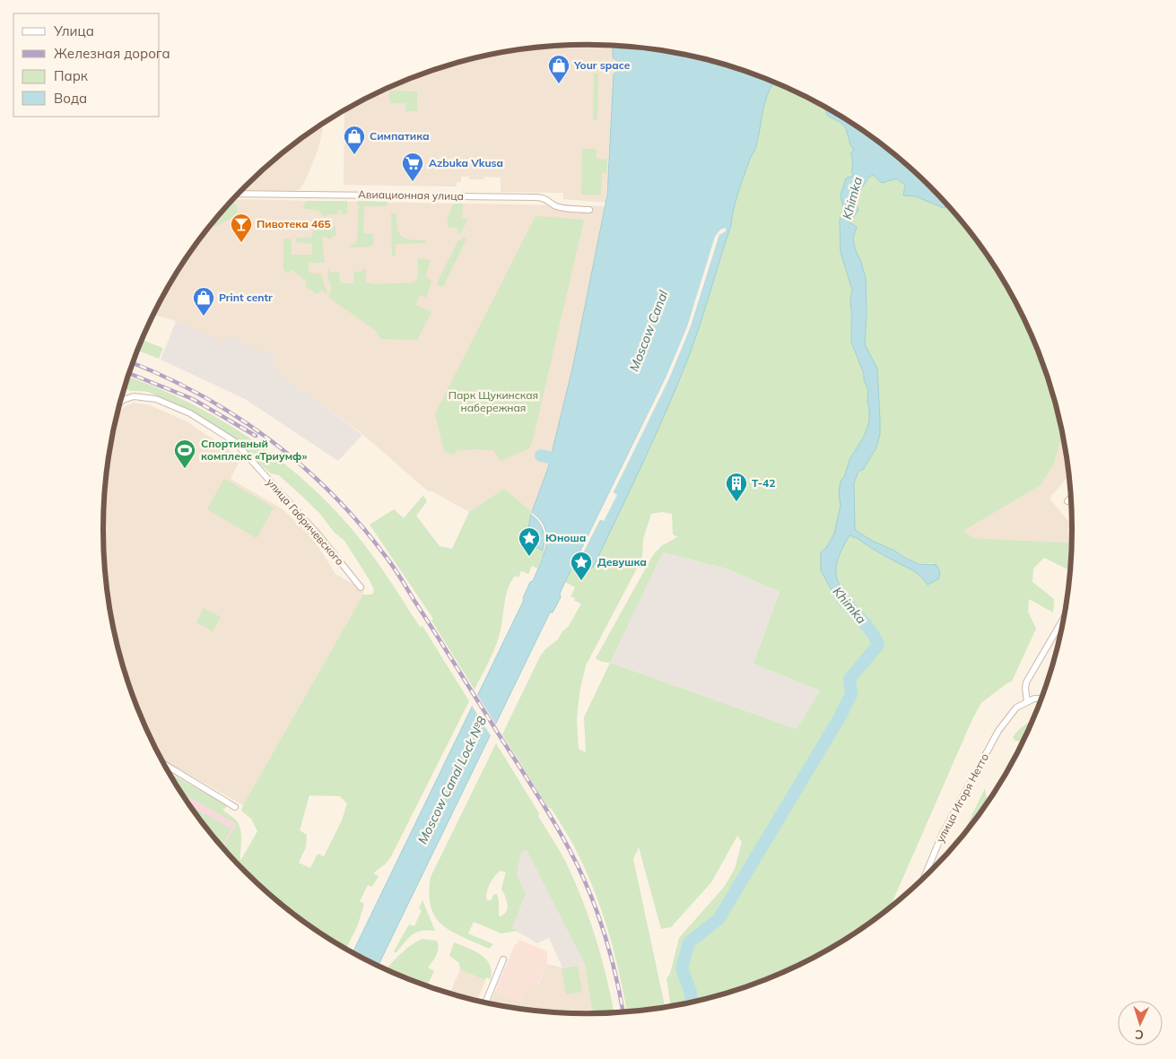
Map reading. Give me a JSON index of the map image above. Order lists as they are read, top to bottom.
{
  "streets": {
    "street": ["Авиационная улица", "улица Габричевского", "улица Игоря Нетто"]
  },
  "water": ["Khimka", "Moscow Canal", "Moscow Canal Lock №8"],
  "parks": ["Парк Щукинская набережная"],
  "places": {
    "shop": ["Your space", "Симпатика", "Print centr"],
    "supermarket": ["Azbuka Vkusa"],
    "bar": ["Пивотека 465"],
    "sports": ["Спортивный комплекс «Триумф»"],
    "building": ["Т-42"],
    "place": ["Юноша", "Девушка"]
  },
  "legend": [
    "Улица",
    "Железная дорога",
    "Парк",
    "Вода"
  ],
  "north": "bottom"
}
